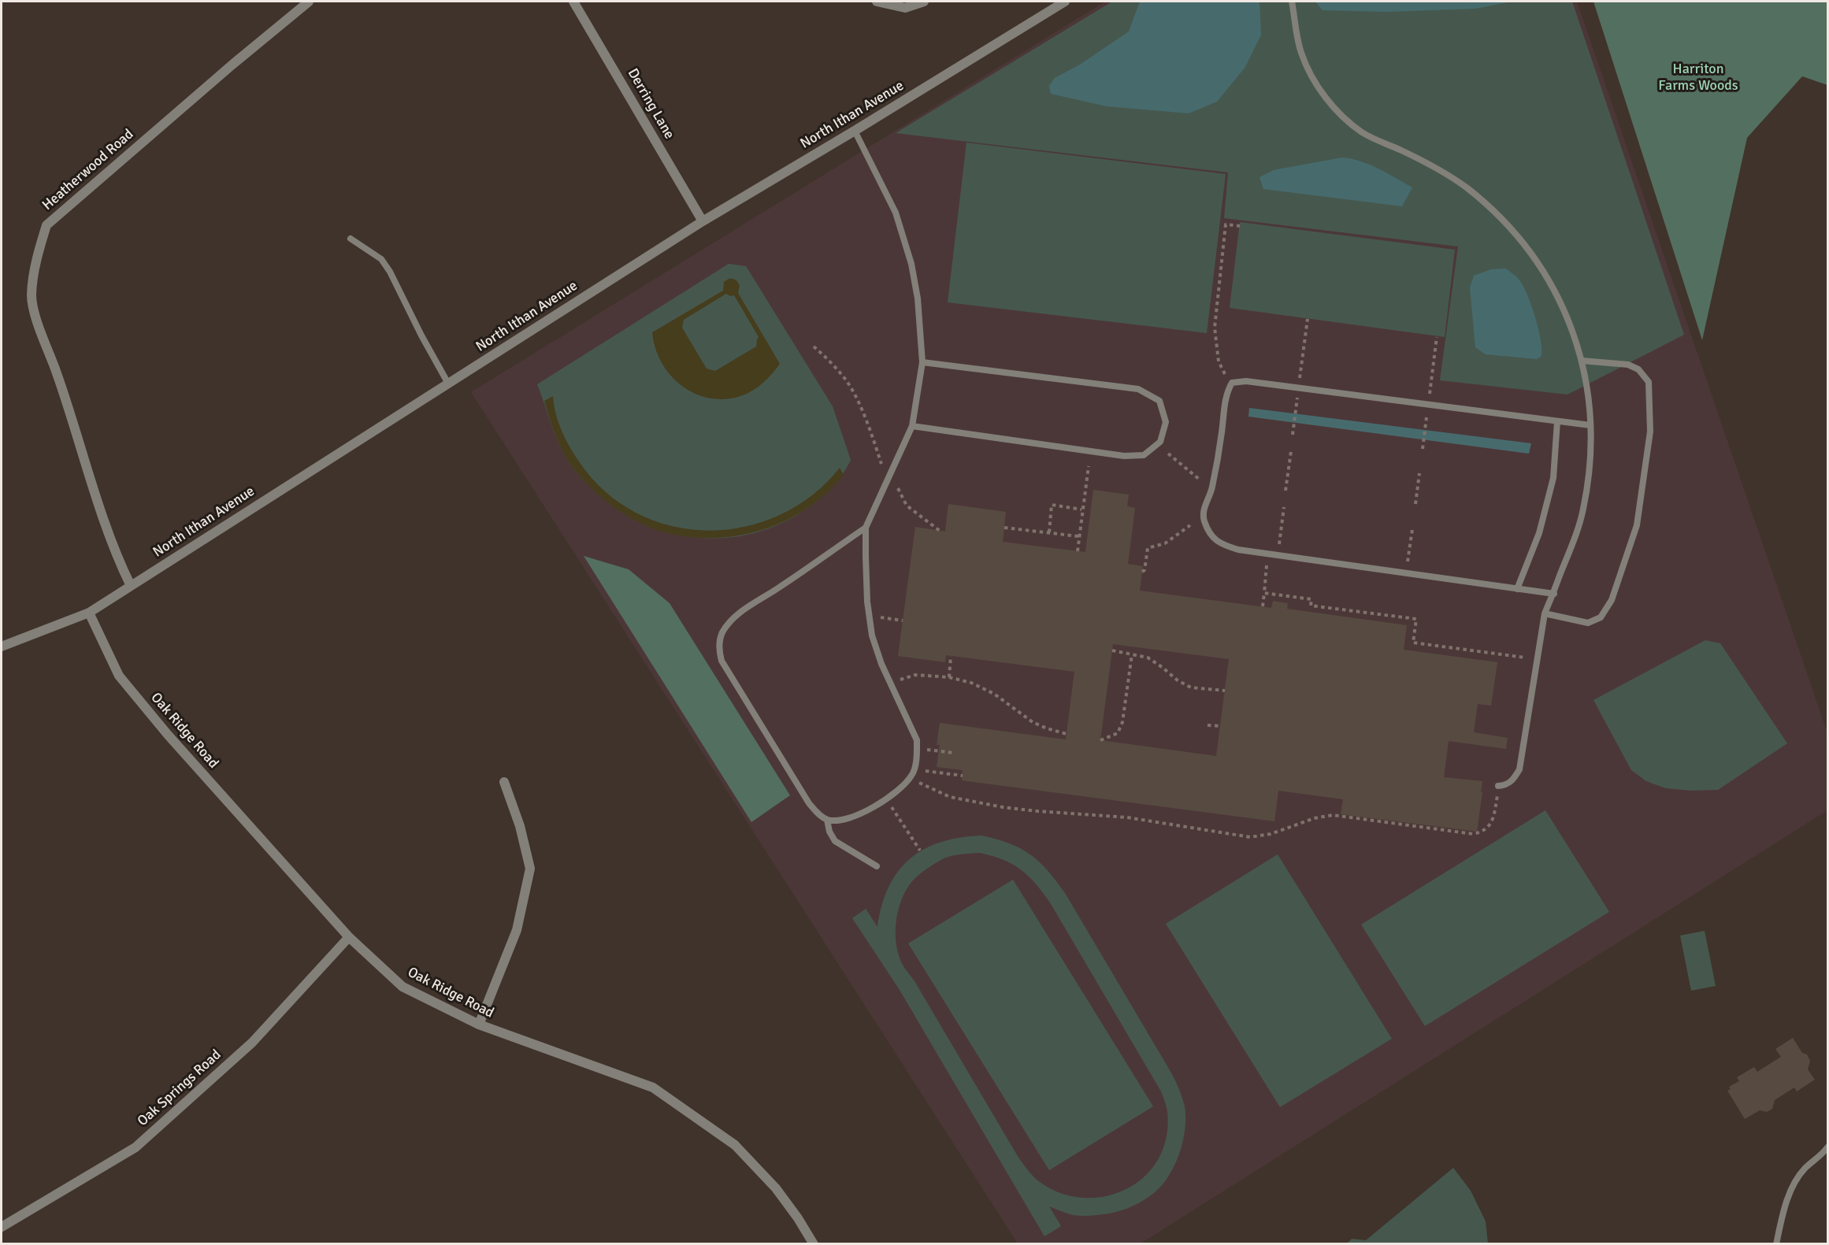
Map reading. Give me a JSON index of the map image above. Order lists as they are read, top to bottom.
{
  "streets": {
    "street": [
      "Derring Lane",
      "North Ithan Avenue",
      "Heatherwood Road",
      "Oak Ridge Road",
      "Oak Springs Road"
    ]
  },
  "crossings": [
    ["Derring Lane", "North Ithan Avenue"],
    ["North Ithan Avenue", "Heatherwood Road"],
    ["North Ithan Avenue", "Oak Ridge Road"],
    ["Oak Ridge Road", "Oak Springs Road"]
  ],
  "parks": ["Harriton Farms Woods"]
}
